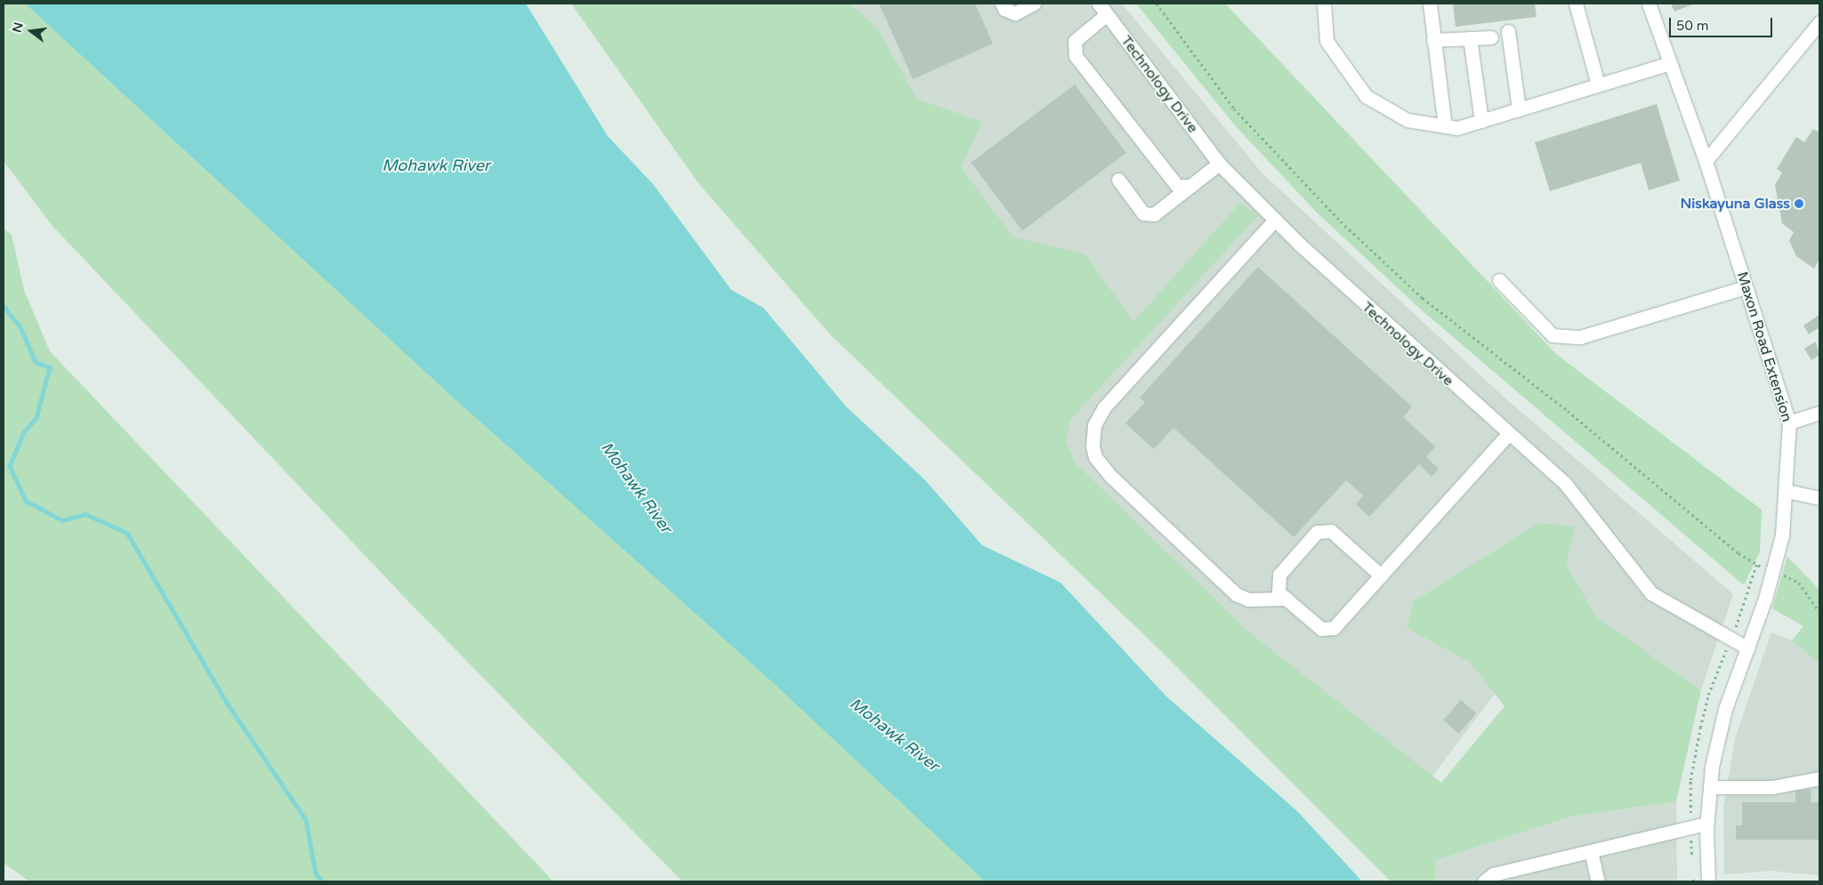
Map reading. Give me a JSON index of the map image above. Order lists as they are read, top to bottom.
{
  "streets": {
    "street": ["Technology Drive", "Maxon Road Extension"]
  },
  "crossings": [
    ["Technology Drive", "Maxon Road Extension"]
  ],
  "water": ["Mohawk River"],
  "places": ["Niskayuna Glass"],
  "scale_bar": "50 m",
  "north": "left"
}
